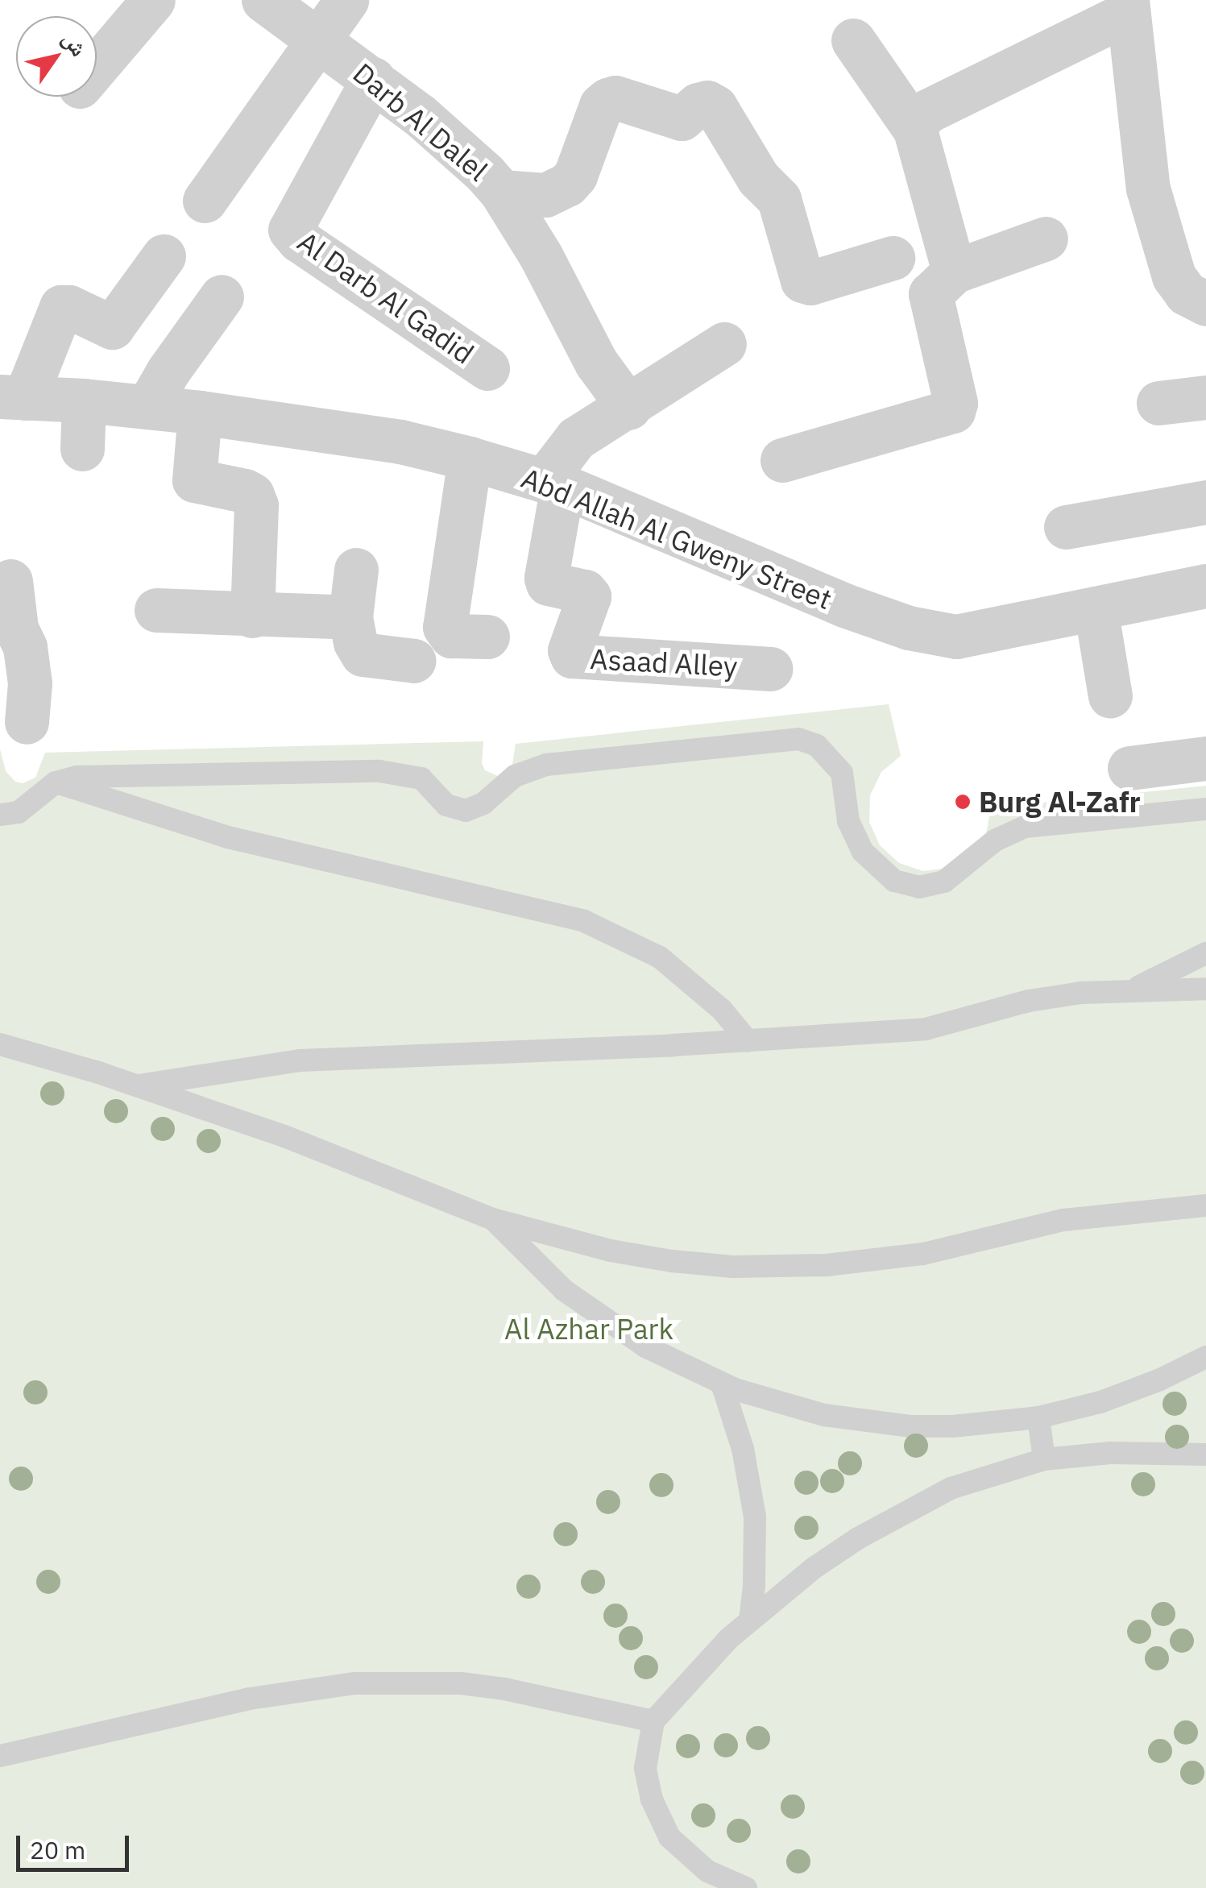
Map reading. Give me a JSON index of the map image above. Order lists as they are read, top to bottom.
{
  "streets": {
    "street": [
      "Darb Al Dalel",
      "Al Darb Al Gadid",
      "Abd Allah Al Gweny Street",
      "Asaad Alley"
    ]
  },
  "crossings": [
    ["Darb Al Dalel", "Al Darb Al Gadid"],
    ["Abd Allah Al Gweny Street", "Asaad Alley"]
  ],
  "parks": ["Al Azhar Park"],
  "places": ["Burg Al-Zafr"],
  "scale_bar": "20 m",
  "north": "top right"
}
